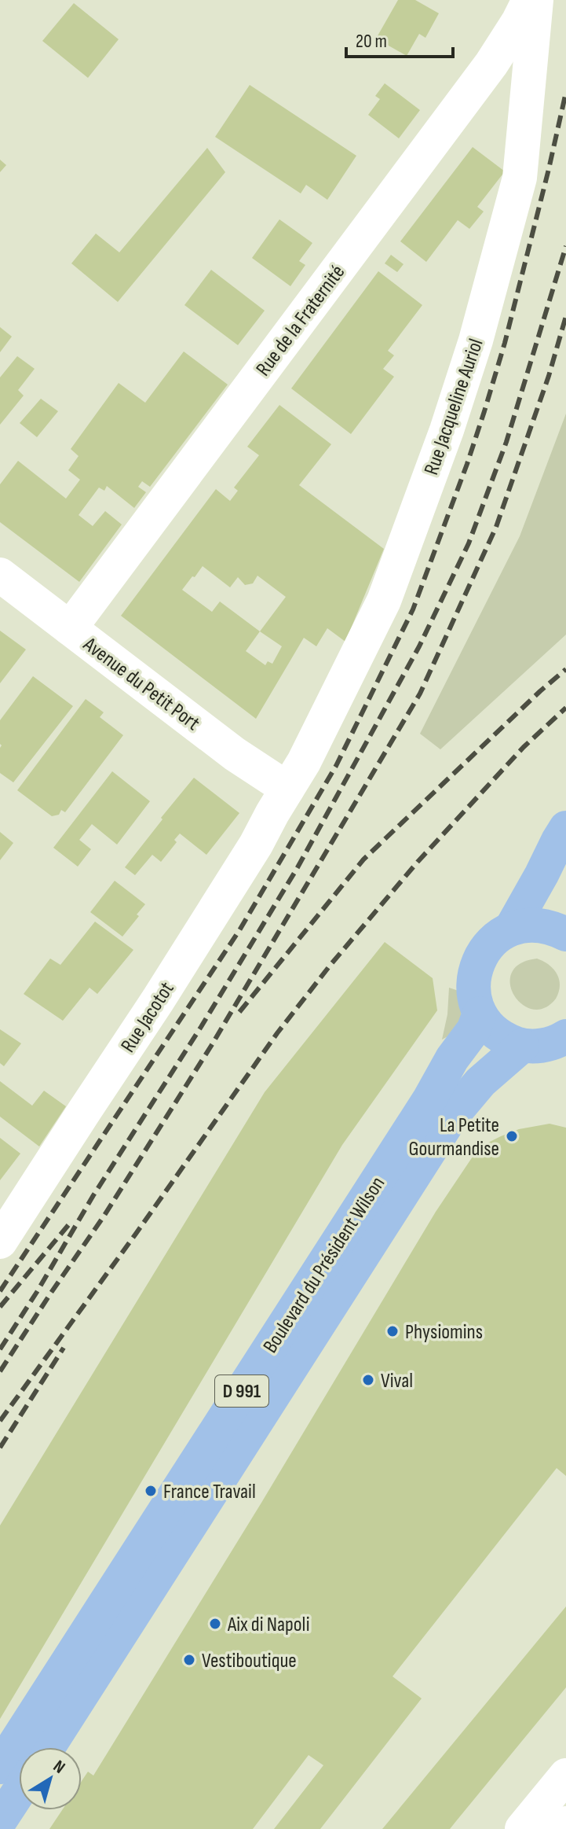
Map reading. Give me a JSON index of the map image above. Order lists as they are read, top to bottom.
{
  "streets": {
    "main road": ["Boulevard du Président Wilson", "D 991"],
    "street": [
      "Rue de la Fraternité",
      "Rue Jacqueline Auriol",
      "Avenue du Petit Port",
      "Rue Jacotot"
    ]
  },
  "crossings": [
    ["Rue de la Fraternité", "Avenue du Petit Port"],
    ["Rue Jacqueline Auriol", "Avenue du Petit Port"],
    ["Rue Jacqueline Auriol", "Rue Jacotot"],
    ["Avenue du Petit Port", "Rue Jacotot"]
  ],
  "places": [
    "La Petite Gourmandise",
    "Physiomins",
    "Vival",
    "France Travail",
    "Aix di Napoli",
    "Vestiboutique"
  ],
  "scale_bar": "20 m",
  "north": "top right"
}
